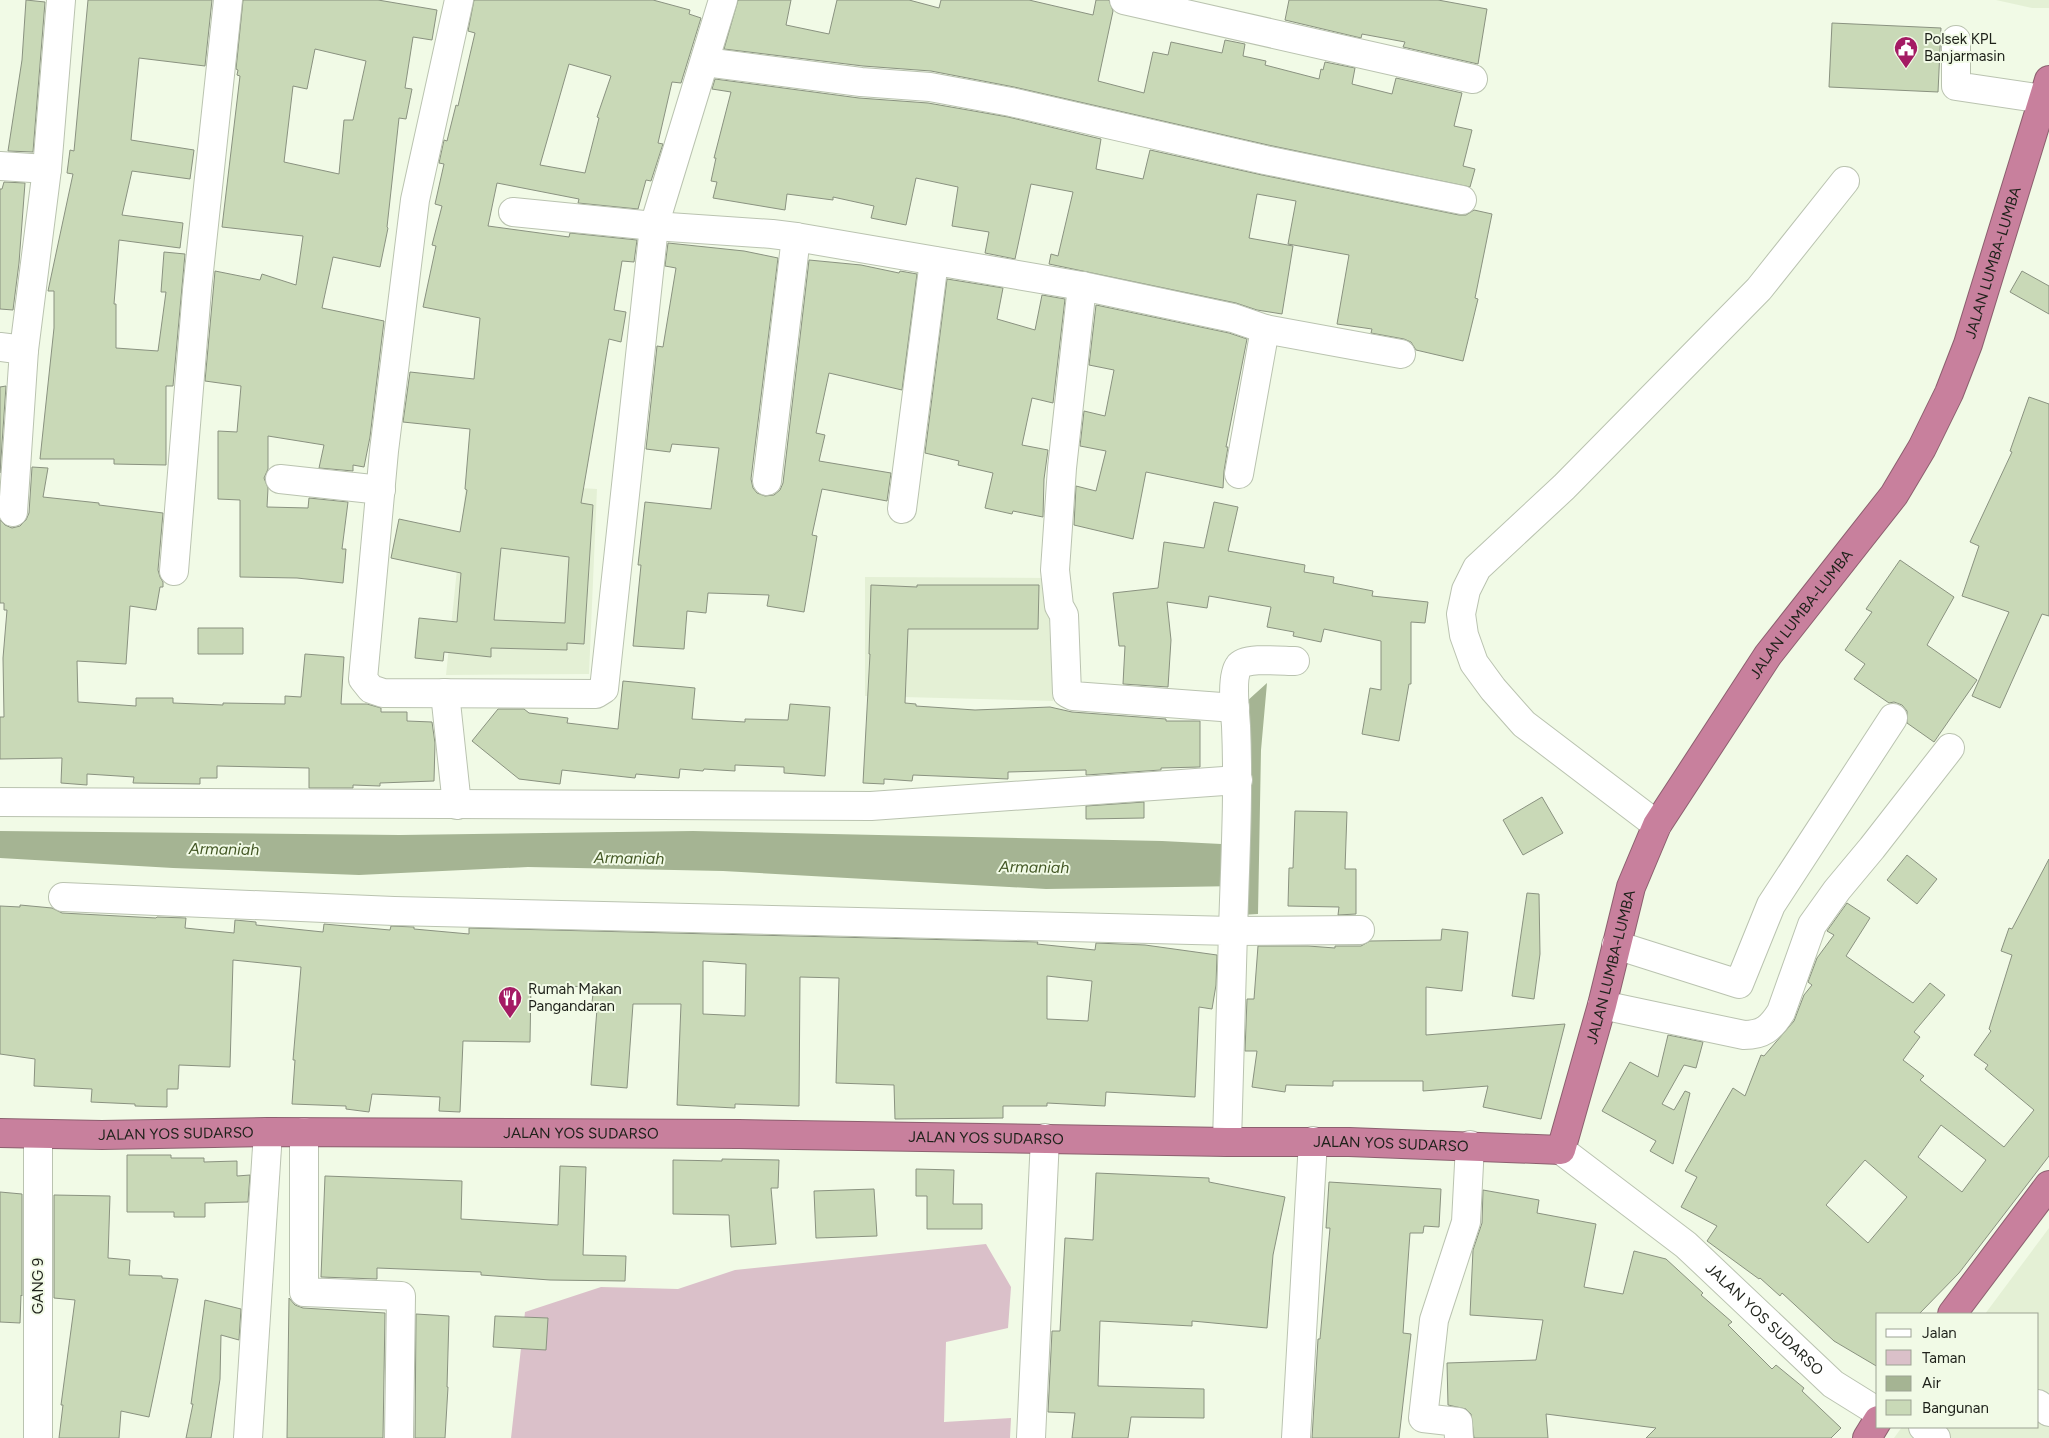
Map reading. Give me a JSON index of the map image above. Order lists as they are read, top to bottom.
{
  "streets": {
    "highway": ["JALAN LUMBA-LUMBA", "JALAN YOS SUDARSO"],
    "street": ["GANG 9"]
  },
  "crossings": [
    ["JALAN LUMBA-LUMBA", "JALAN YOS SUDARSO"],
    ["JALAN YOS SUDARSO", "GANG 9"]
  ],
  "water": ["Armaniah"],
  "places": {
    "public building": ["Polsek KPL Banjarmasin"],
    "restaurant": ["Rumah Makan Pangandaran"]
  },
  "legend": [
    "Jalan",
    "Taman",
    "Air",
    "Bangunan"
  ]
}
